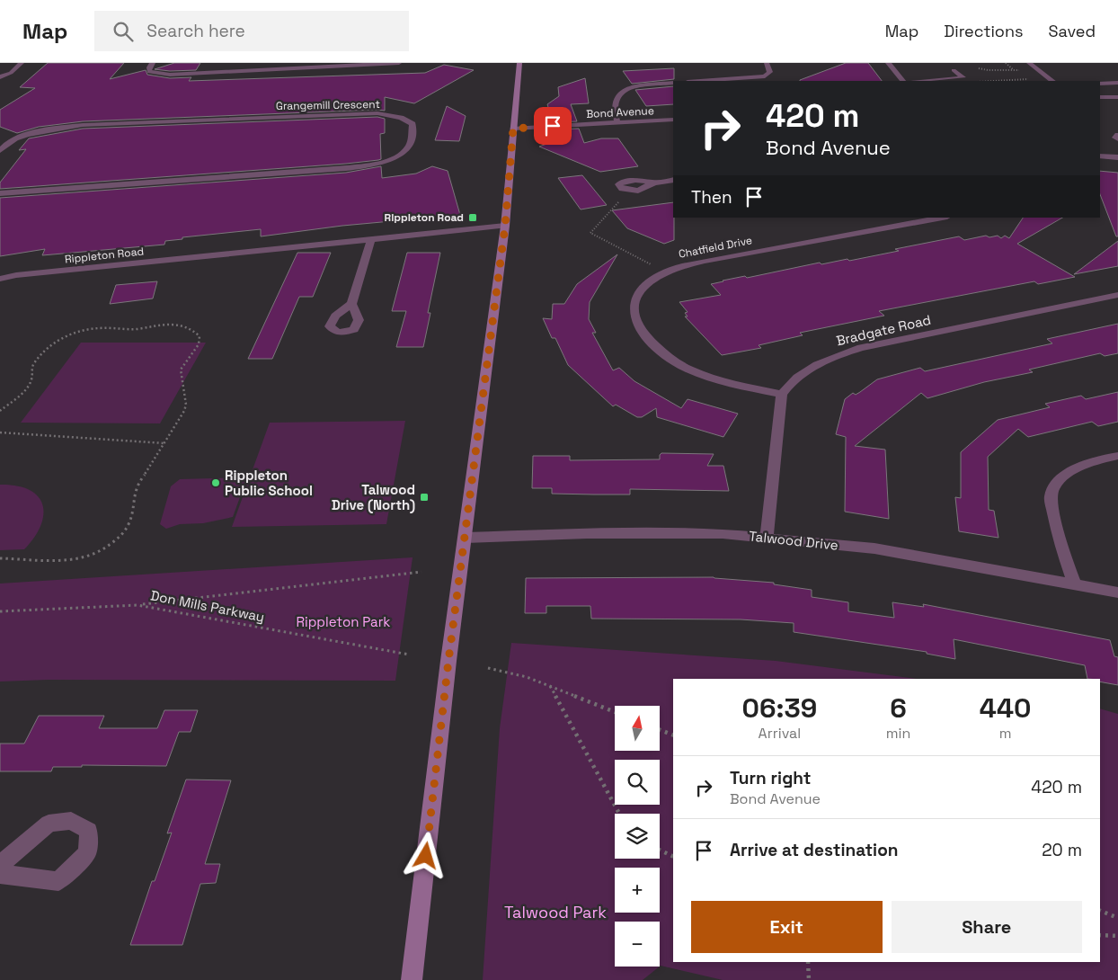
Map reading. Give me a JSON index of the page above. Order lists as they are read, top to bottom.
{
  "streets": {
    "street": [
      "Grangemill Crescent",
      "Bond Avenue",
      "Chatfield Drive",
      "Rippleton Road",
      "Bradgate Road",
      "Talwood Drive"
    ],
    "path": ["Don Mills Parkway"]
  },
  "crossings": [
    ["Chatfield Drive", "Bradgate Road"]
  ],
  "parks": ["Rippleton Park", "Talwood Park"],
  "places": {
    "transit": ["Rippleton Road", "Talwood Drive (North)"],
    "other": ["Rippleton Public School"]
  },
  "north": "top",
  "page": {
    "header": "Map",
    "search": "Search here",
    "nav": ["Map", "Directions", "Saved"],
    "turn": ["420 m", "Bond Avenue"],
    "then": "Then",
    "eta": [
      "06:39",
      "Arrival",
      "6",
      "min",
      "440",
      "m"
    ],
    "map_buttons": ["+", "−"],
    "list": [
      {
        "name": "Turn right",
        "note": "Bond Avenue",
        "value": "420 m"
      },
      {
        "name": "Arrive at destination",
        "value": "20 m"
      }
    ],
    "buttons": ["Exit", "Share"]
  }
}
